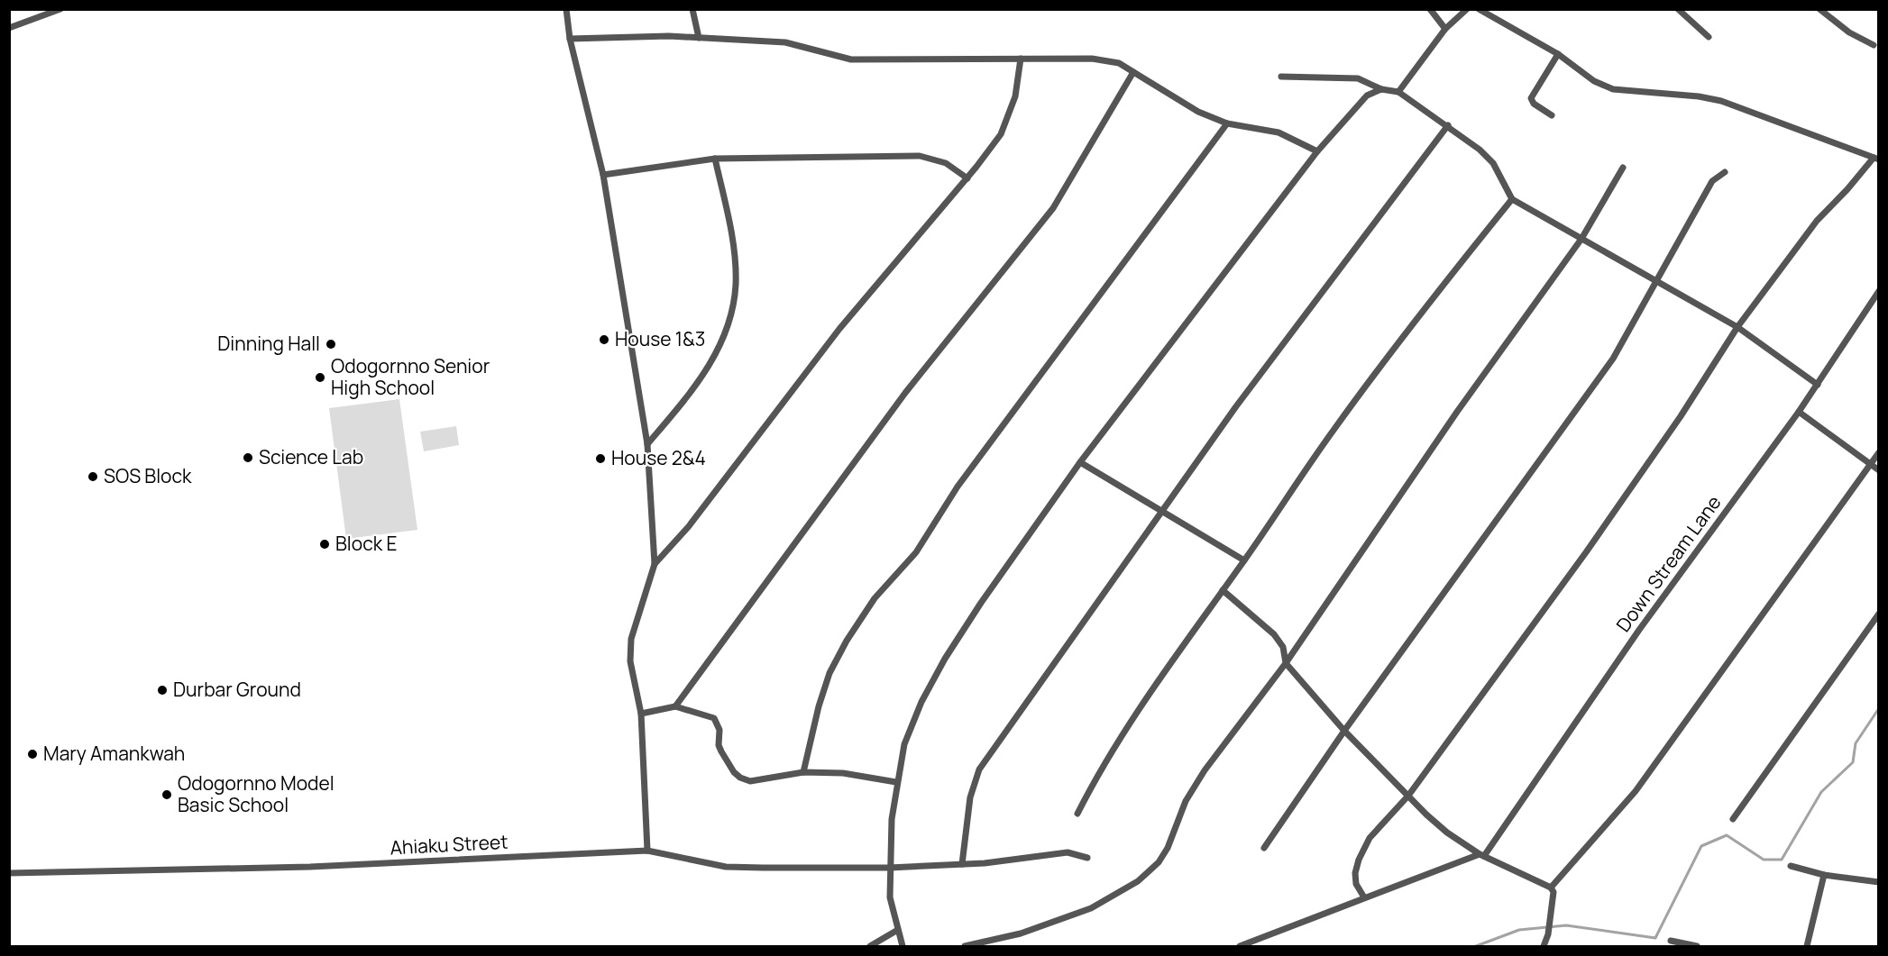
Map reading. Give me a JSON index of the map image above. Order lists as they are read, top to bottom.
{
  "streets": {
    "street": ["Down Stream Lane", "Ahiaku Street"]
  },
  "places": [
    "House 1&3",
    "Dinning Hall",
    "Odogornno Senior High School",
    "Science Lab",
    "House 2&4",
    "SOS Block",
    "Block E",
    "Durbar Ground",
    "Mary Amankwah",
    "Odogornno Model Basic School"
  ]
}
